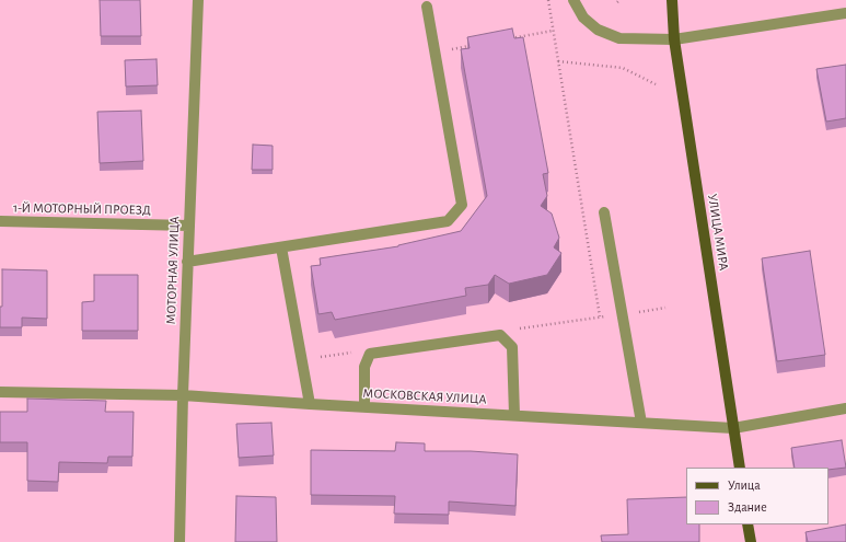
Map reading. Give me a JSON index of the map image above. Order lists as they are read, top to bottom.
{
  "streets": {
    "main road": ["УЛИЦА МИРА"],
    "street": ["1-Й МОТОРНЫЙ ПРОЕЗД", "МОТОРНАЯ УЛИЦА", "МОСКОВСКАЯ УЛИЦА"]
  },
  "crossings": [
    ["1-Й МОТОРНЫЙ ПРОЕЗД", "МОТОРНАЯ УЛИЦА"],
    ["УЛИЦА МИРА", "МОСКОВСКАЯ УЛИЦА"],
    ["МОТОРНАЯ УЛИЦА", "МОСКОВСКАЯ УЛИЦА"]
  ],
  "legend": ["Улица", "Здание"]
}
